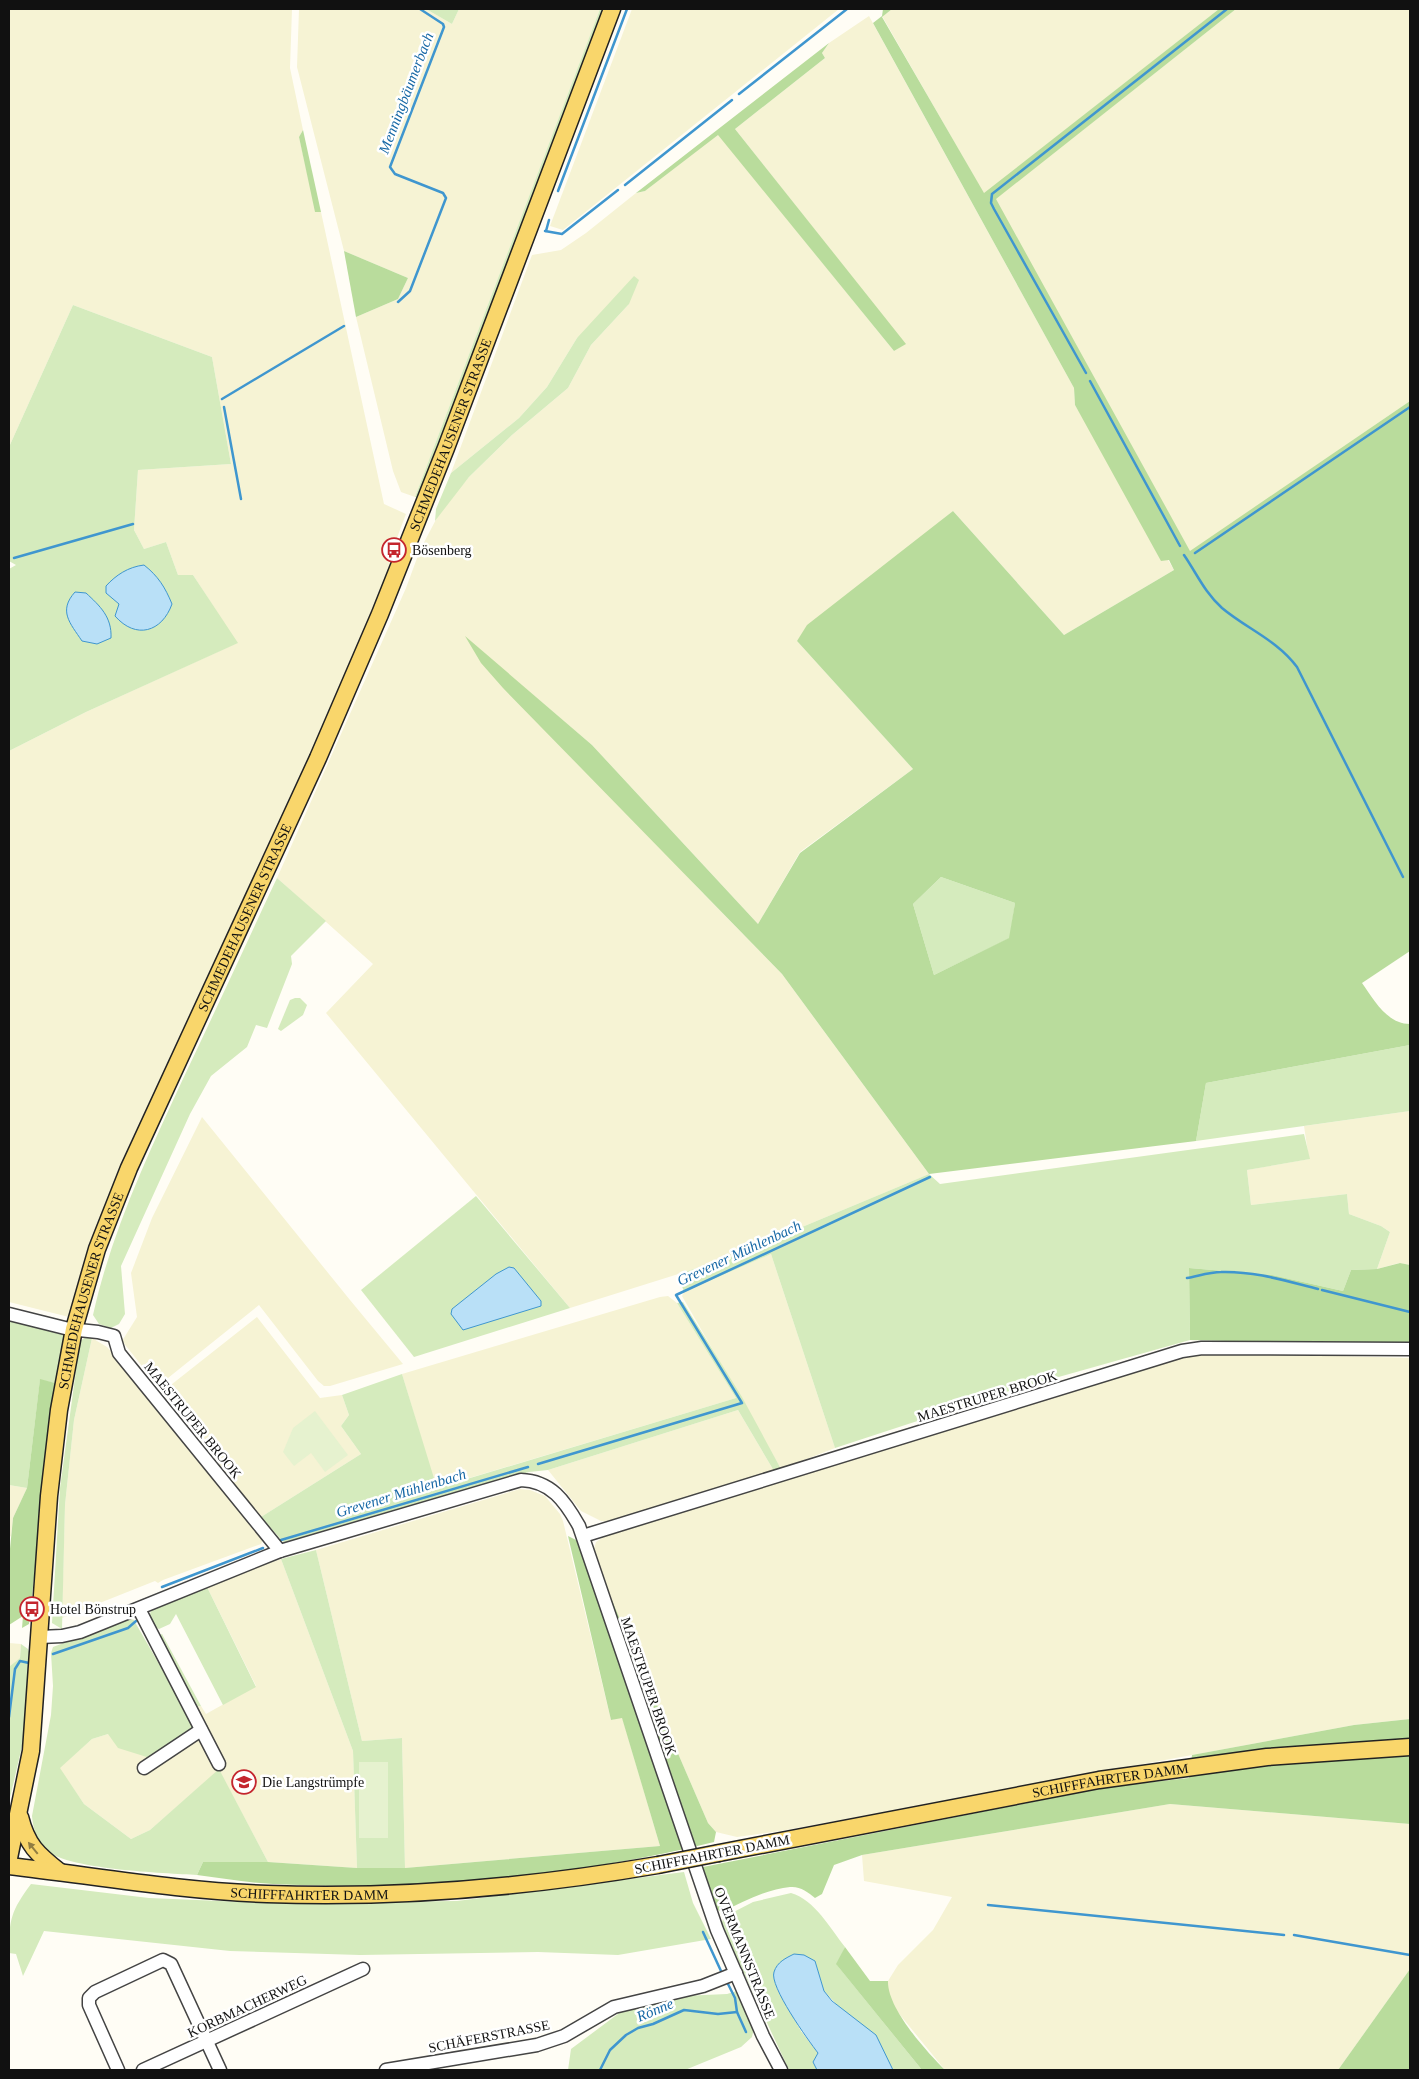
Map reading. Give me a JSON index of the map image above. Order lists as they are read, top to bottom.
{
  "streets": {
    "main road": ["SCHMEDEHAUSENER STRASSE", "SCHIFFFAHRTER DAMM"],
    "street": [
      "MAESTRUPER BROOK",
      "OVERMANNSTRASSE",
      "KORBMACHERWEG",
      "SCHÄFERSTRASSE"
    ]
  },
  "crossings": [
    ["SCHMEDEHAUSENER STRASSE", "MAESTRUPER BROOK"],
    ["MAESTRUPER BROOK", "OVERMANNSTRASSE"],
    ["OVERMANNSTRASSE", "SCHÄFERSTRASSE"]
  ],
  "water": ["Menningbäumerbach", "Grevener Mühlenbach", "Rönne"],
  "places": {
    "bus stop": ["Bösenberg", "Hotel Bönstrup"],
    "school or university": ["Die Langstrümpfe"]
  }
}
